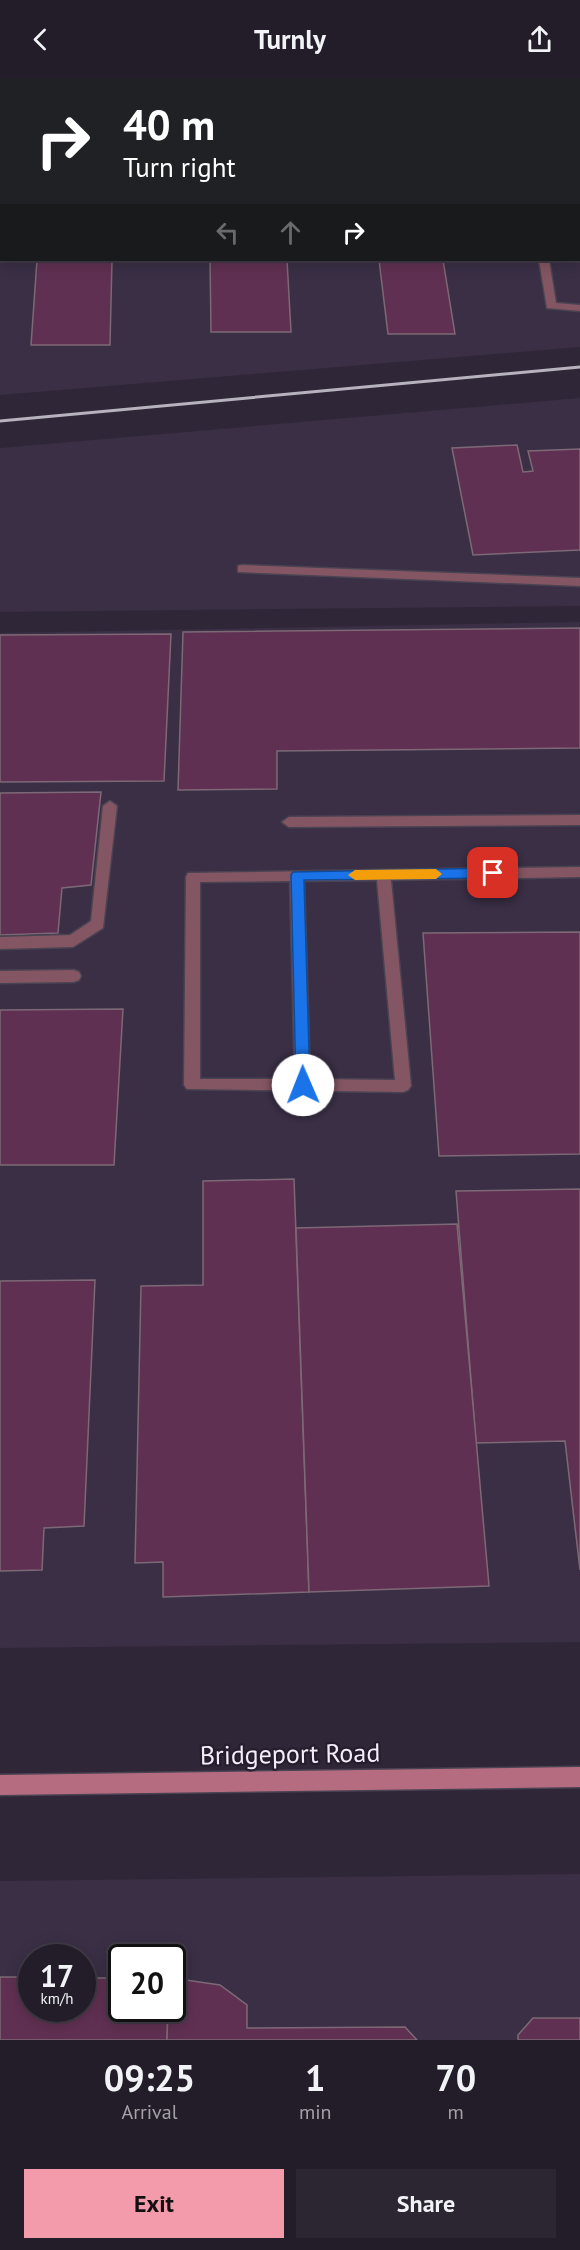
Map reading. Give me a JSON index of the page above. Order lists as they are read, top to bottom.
{
  "streets": {
    "main road": ["Bridgeport Road"]
  },
  "page": {
    "header": "Turnly",
    "turn": ["40 m", "Turn right"],
    "speed": "17 km/h",
    "limit": "20",
    "eta": [
      "09:25",
      "Arrival",
      "1",
      "min",
      "70",
      "m"
    ],
    "buttons": ["Exit", "Share"]
  }
}
